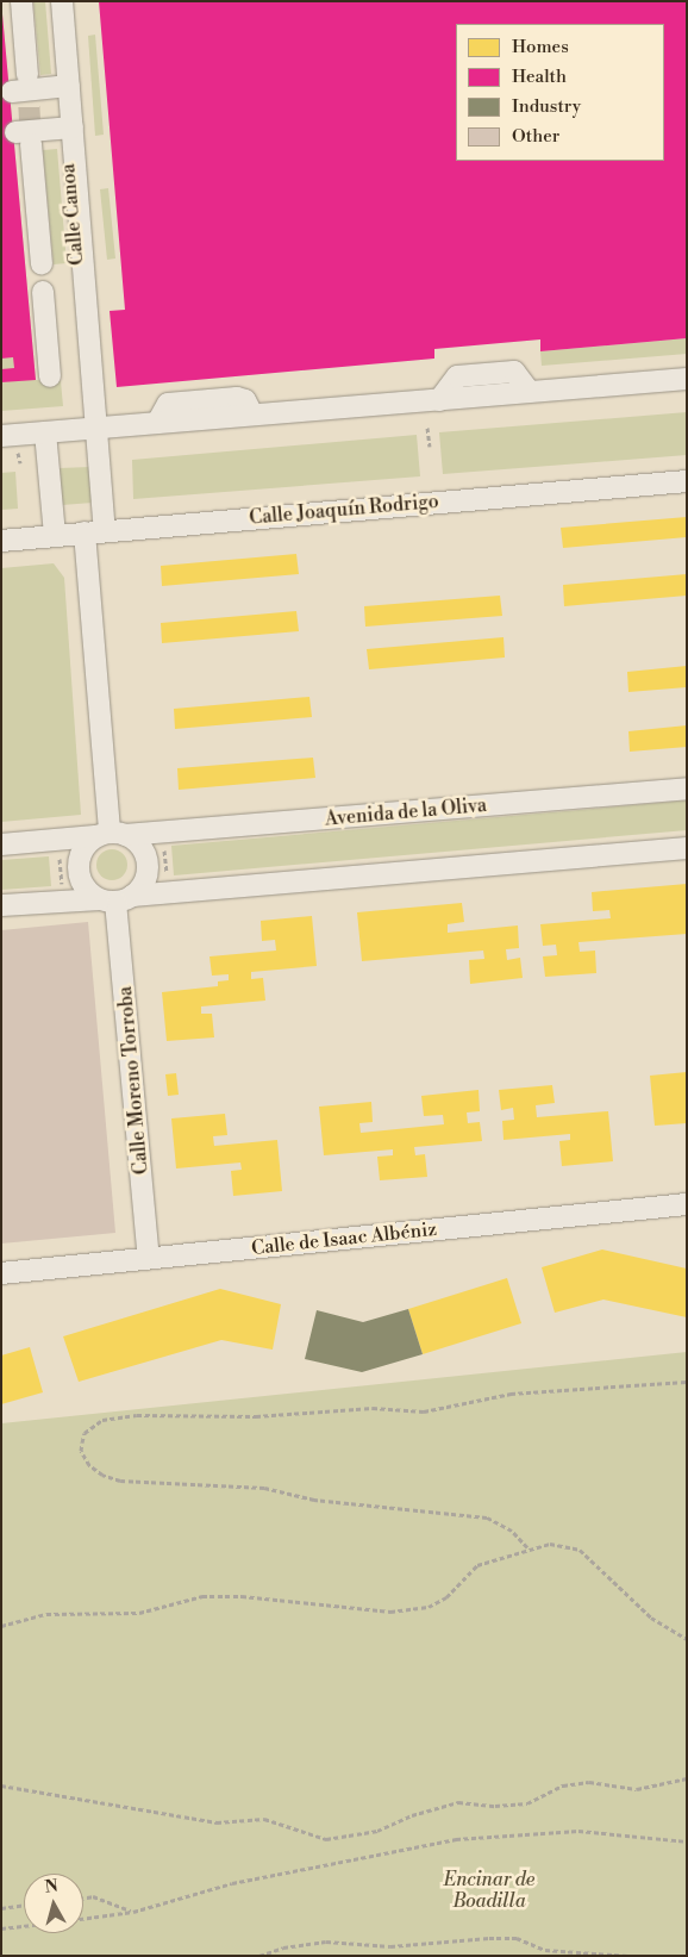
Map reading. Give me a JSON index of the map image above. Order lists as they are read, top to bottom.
{
  "streets": {
    "street": [
      "Calle Canoa",
      "Calle Joaquín Rodrigo",
      "Avenida de la Oliva",
      "Calle Moreno Torroba",
      "Calle de Isaac Albéniz"
    ]
  },
  "crossings": [
    ["Calle Canoa", "Calle Joaquín Rodrigo"],
    ["Avenida de la Oliva", "Calle Moreno Torroba"],
    ["Calle Moreno Torroba", "Calle de Isaac Albéniz"]
  ],
  "parks": ["Encinar de Boadilla"],
  "legend": [
    "Homes",
    "Health",
    "Industry",
    "Other"
  ],
  "north": "top"
}
